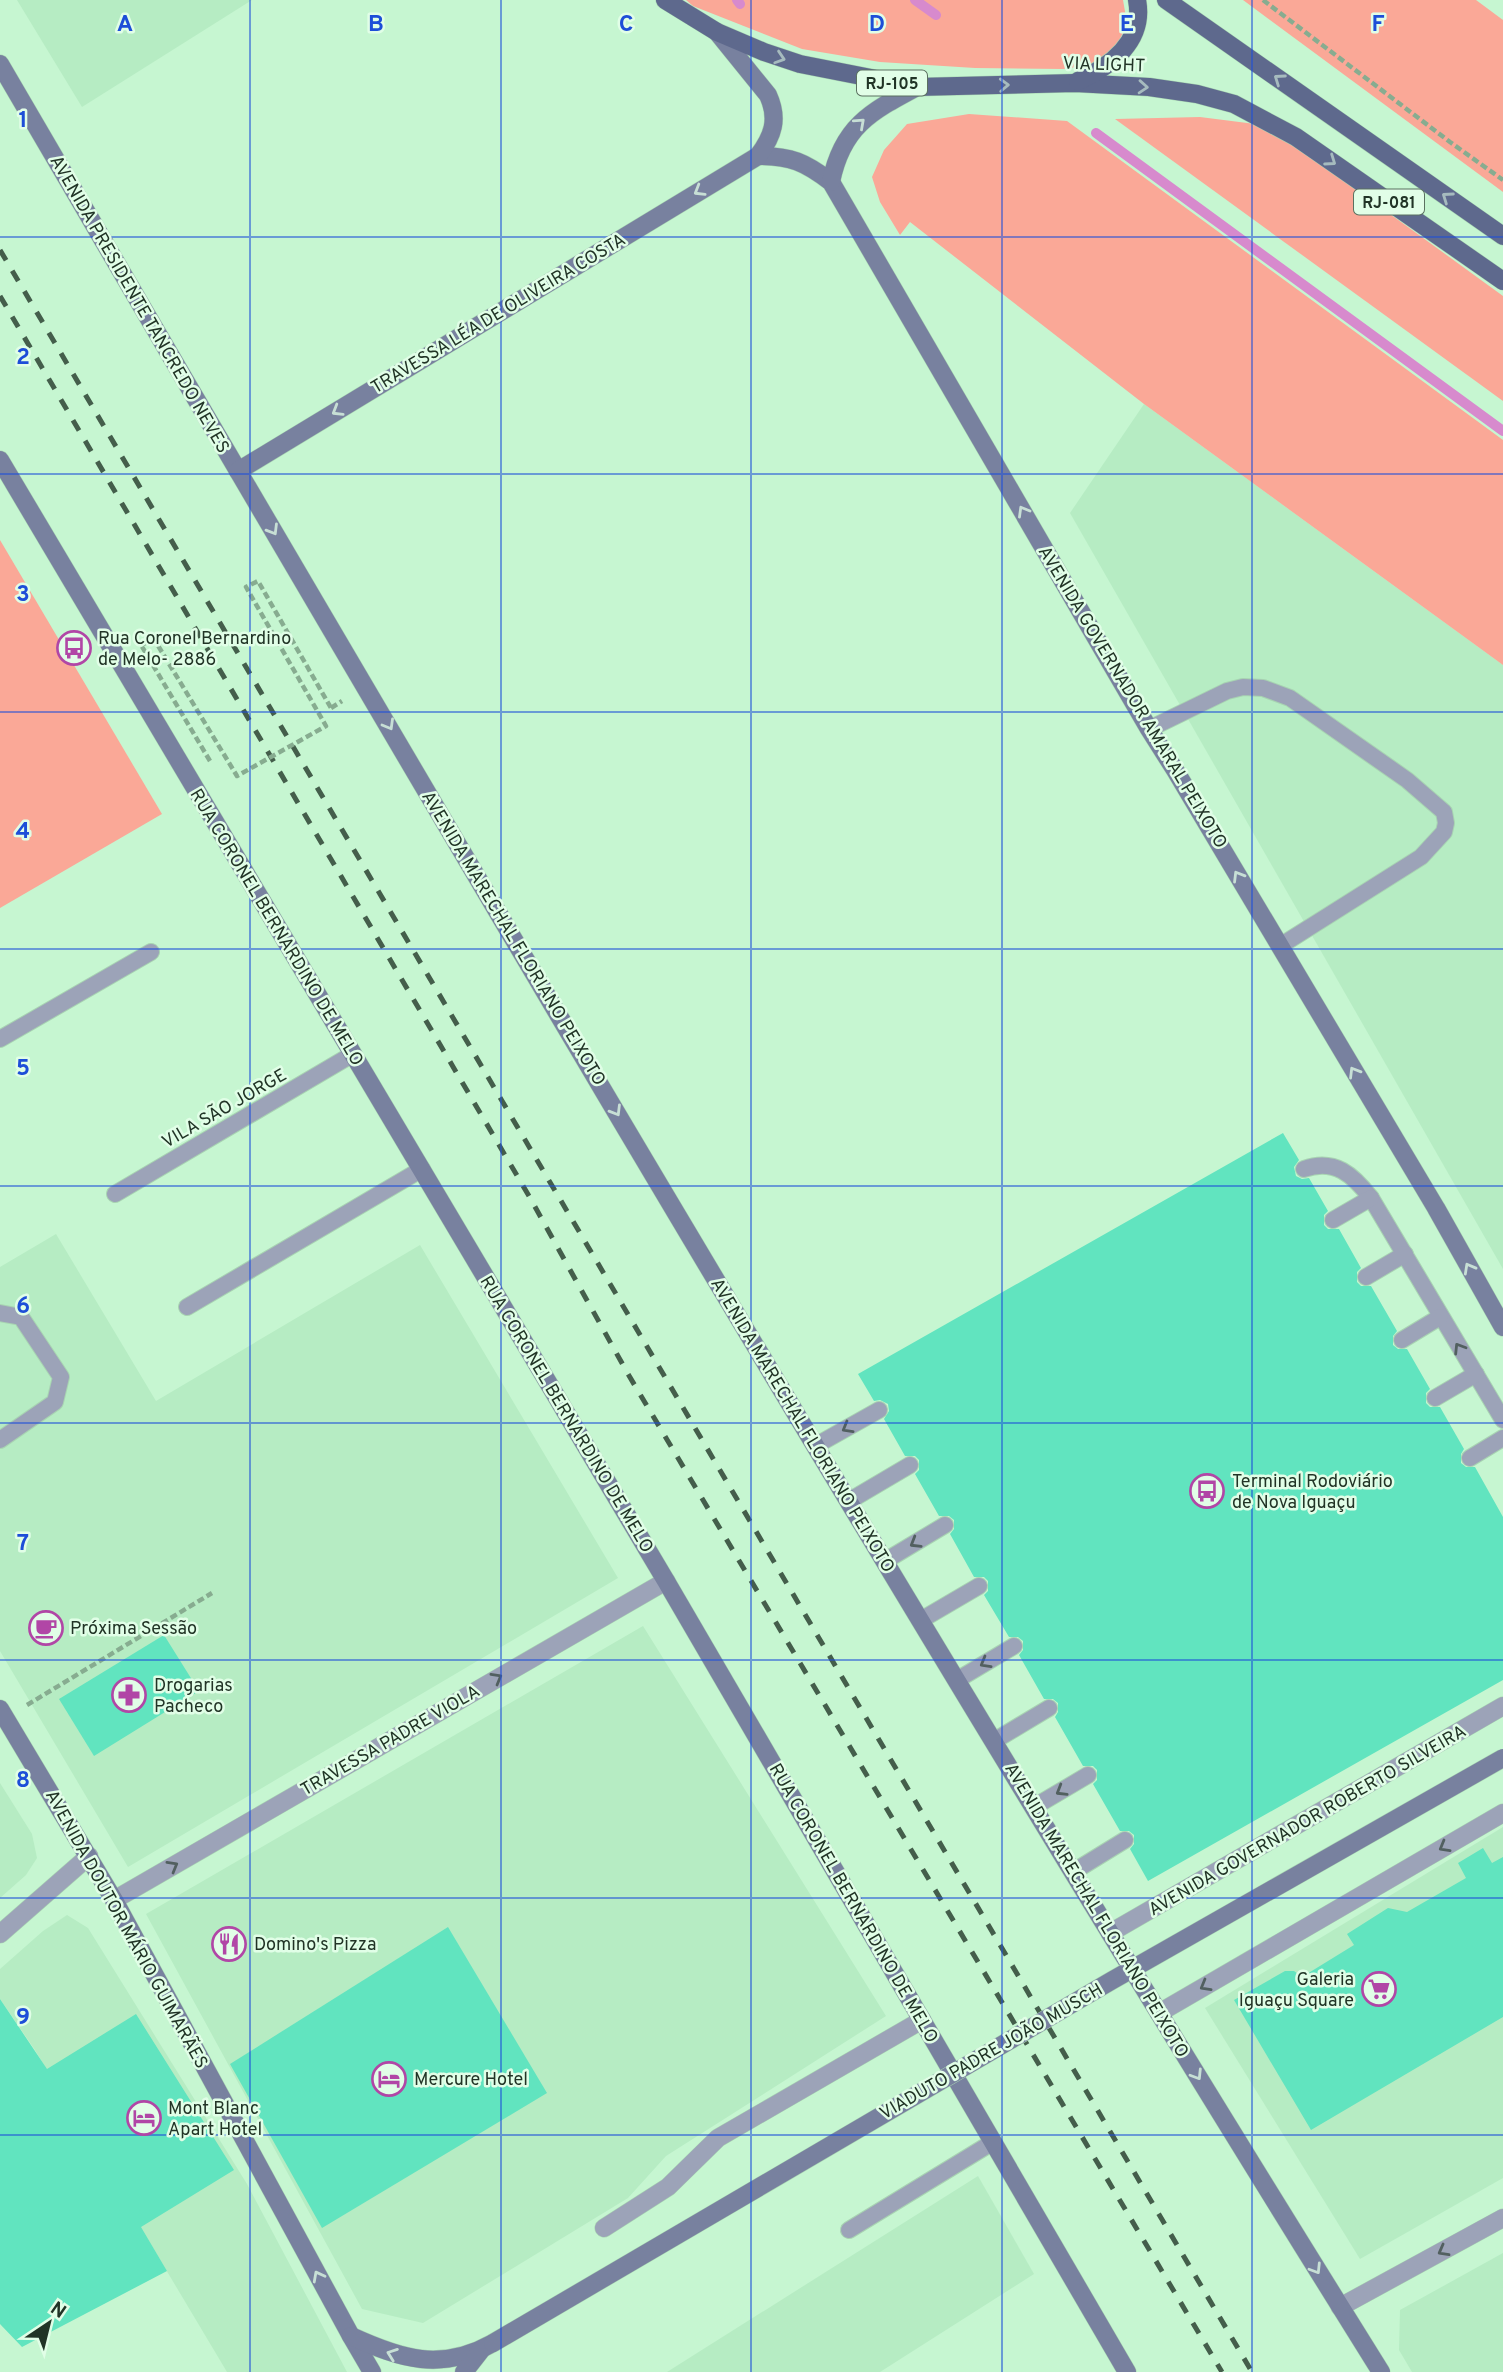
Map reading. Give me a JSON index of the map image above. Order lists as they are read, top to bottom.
{
  "streets": {
    "main road": [
      "VIA LIGHT",
      "RJ-105",
      "RJ-081",
      "AVENIDA PRESIDENTE TANCREDO NEVES",
      "TRAVESSA LÉA DE OLIVEIRA COSTA",
      "AVENIDA GOVERNADOR AMARAL PEIXOTO",
      "RUA CORONEL BERNARDINO DE MELO",
      "AVENIDA MARECHAL FLORIANO PEIXOTO",
      "AVENIDA DOUTOR MÁRIO GUIMARÃES",
      "VIADUTO PADRE JOÃO MUSCH"
    ],
    "street": ["TRAVESSA PADRE VIOLA", "AVENIDA GOVERNADOR ROBERTO SILVEIRA"],
    "lane": ["VILA SÃO JORGE"]
  },
  "crossings": [
    ["AVENIDA PRESIDENTE TANCREDO NEVES", "TRAVESSA LÉA DE OLIVEIRA COSTA"],
    ["AVENIDA PRESIDENTE TANCREDO NEVES", "AVENIDA MARECHAL FLORIANO PEIXOTO"],
    ["TRAVESSA LÉA DE OLIVEIRA COSTA", "AVENIDA MARECHAL FLORIANO PEIXOTO"],
    ["RUA CORONEL BERNARDINO DE MELO", "VILA SÃO JORGE"],
    ["RUA CORONEL BERNARDINO DE MELO", "TRAVESSA PADRE VIOLA"],
    ["AVENIDA MARECHAL FLORIANO PEIXOTO", "AVENIDA GOVERNADOR ROBERTO SILVEIRA"],
    ["TRAVESSA PADRE VIOLA", "AVENIDA DOUTOR MÁRIO GUIMARÃES"],
    ["AVENIDA DOUTOR MÁRIO GUIMARÃES", "VIADUTO PADRE JOÃO MUSCH"]
  ],
  "one_way": [
    "TRAVESSA LÉA DE OLIVEIRA COSTA",
    "AVENIDA GOVERNADOR AMARAL PEIXOTO",
    "AVENIDA MARECHAL FLORIANO PEIXOTO",
    "TRAVESSA PADRE VIOLA",
    "AVENIDA DOUTOR MÁRIO GUIMARÃES"
  ],
  "places": {
    "bus stop": ["Rua Coronel Bernardino de Melo- 2886", "Terminal Rodoviário de Nova Iguaçu"],
    "cafe": ["Próxima Sessão"],
    "pharmacy": ["Drogarias Pacheco"],
    "restaurant": ["Domino's Pizza"],
    "supermarket": ["Galeria Iguaçu Square"],
    "hotel": ["Mercure Hotel", "Mont Blanc Apart Hotel"]
  },
  "north": "top right",
  "grid": {
    "columns": [
      "A",
      "B",
      "C",
      "D",
      "E",
      "F"
    ],
    "rows": [
      "1",
      "2",
      "3",
      "4",
      "5",
      "6",
      "7",
      "8",
      "9"
    ]
  }
}
